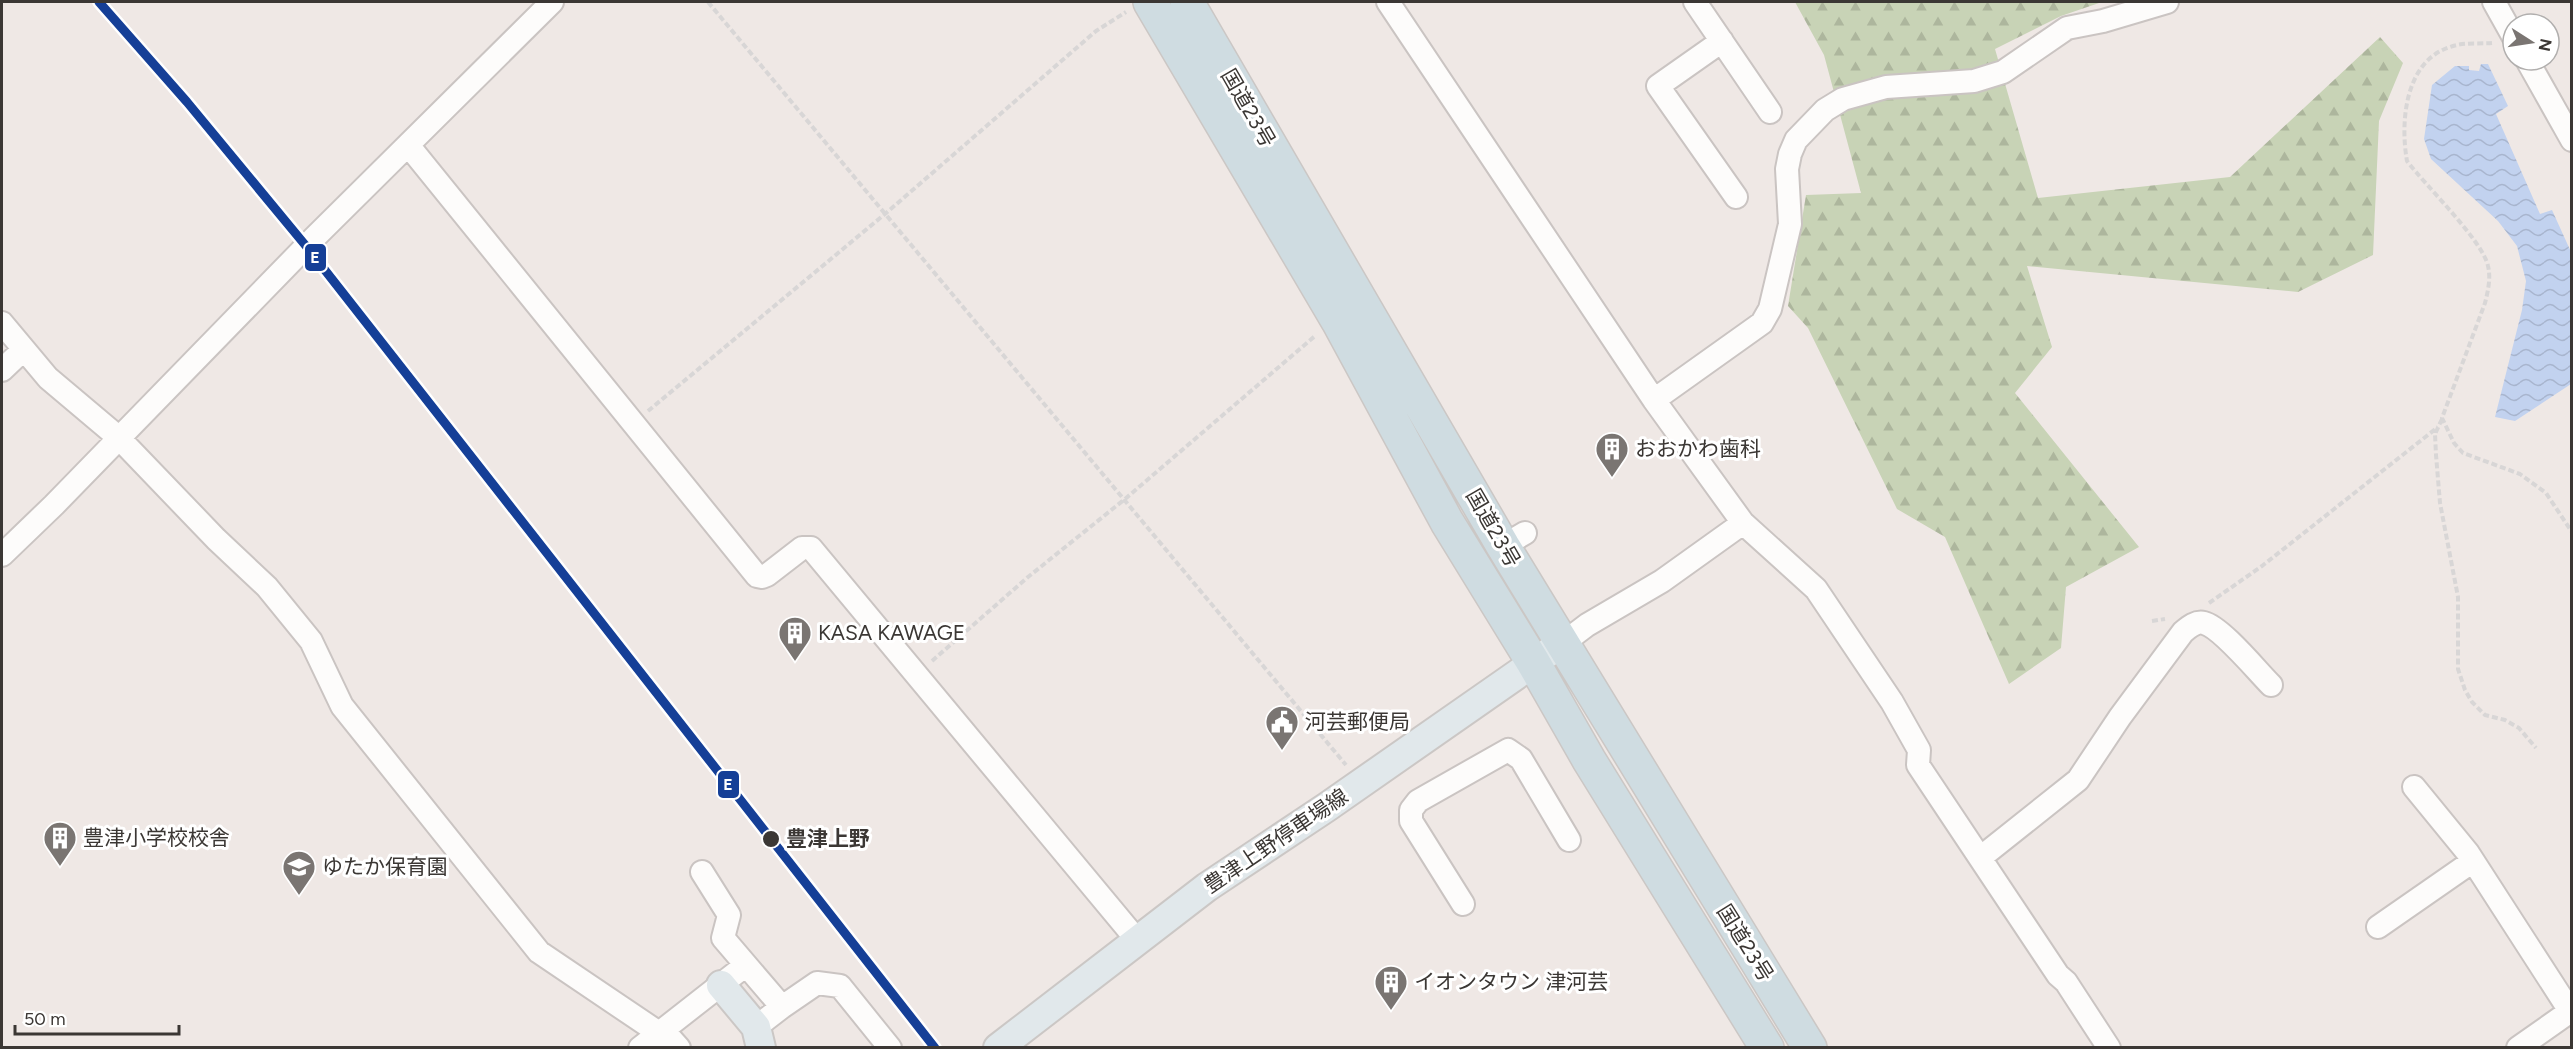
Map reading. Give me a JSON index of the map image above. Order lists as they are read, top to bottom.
{
  "streets": {
    "highway": ["国道23号"],
    "main road": ["豊津上野停車場線"]
  },
  "crossings": [
    ["国道23号", "豊津上野停車場線"]
  ],
  "places": {
    "building": [
      "おおかわ歯科",
      "KASA KAWAGE",
      "豊津小学校校舎",
      "イオンタウン 津河芸"
    ],
    "public building": ["河芸郵便局"],
    "other": ["豊津上野"],
    "school or university": ["ゆたか保育園"]
  },
  "lines": ["transit line E"],
  "scale_bar": "50 m",
  "north": "right"
}
